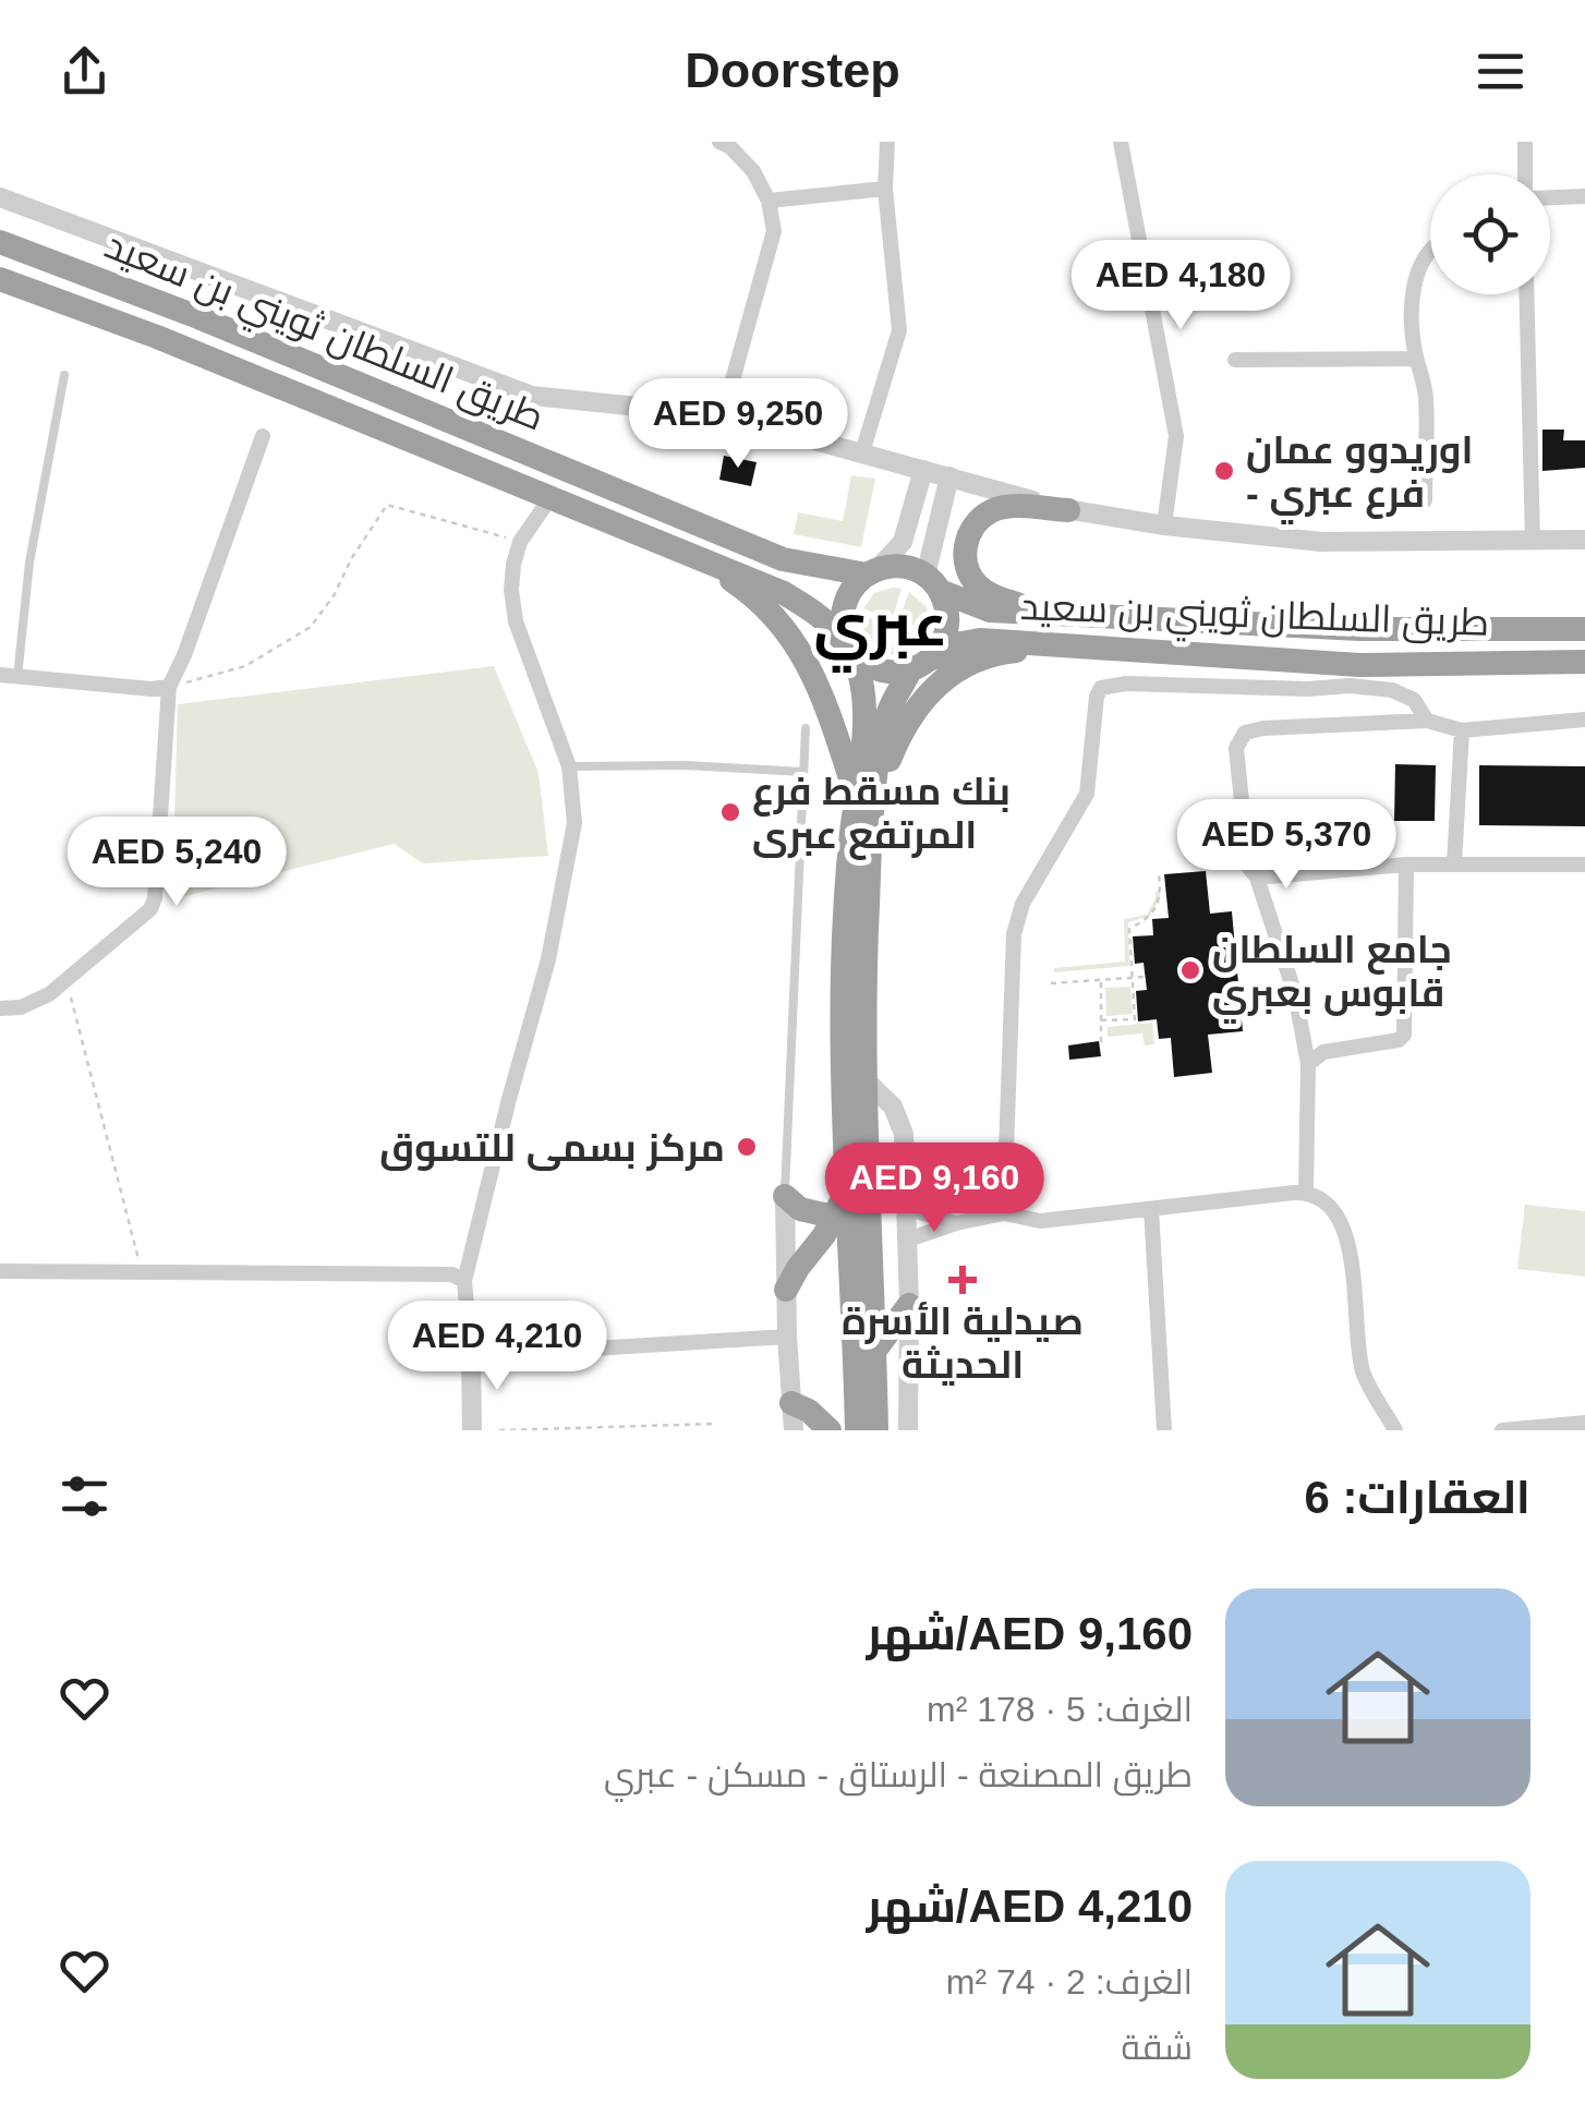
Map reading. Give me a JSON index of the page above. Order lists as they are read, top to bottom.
{
  "streets": {
    "highway": ["طريق السلطان ثويني بن سعيد"]
  },
  "districts": ["عبري"],
  "places": {
    "other": [
      "اوريدوو عمان - فرع عبري",
      "بنك مسقط فرع المرتفع عبرى",
      "جامع السلطان قابوس بعبري",
      "مركز بسمى للتسوق"
    ],
    "health": ["صيدلية الأسرة الحديثة"]
  },
  "page": {
    "header": "Doorstep",
    "price": [
      "AED 4,180",
      "AED 9,250",
      "AED 5,370",
      "AED 5,240",
      "AED 9,160",
      "AED 4,210"
    ],
    "heading": "العقارات: 6",
    "list": [
      {
        "name": "AED 9,160/شهر",
        "note": "الغرف: 5 · 178 m² · طريق المصنعة - الرستاق - مسكن - عبري"
      },
      {
        "name": "AED 4,210/شهر",
        "note": "الغرف: 2 · 74 m² · شقة"
      }
    ]
  }
}
